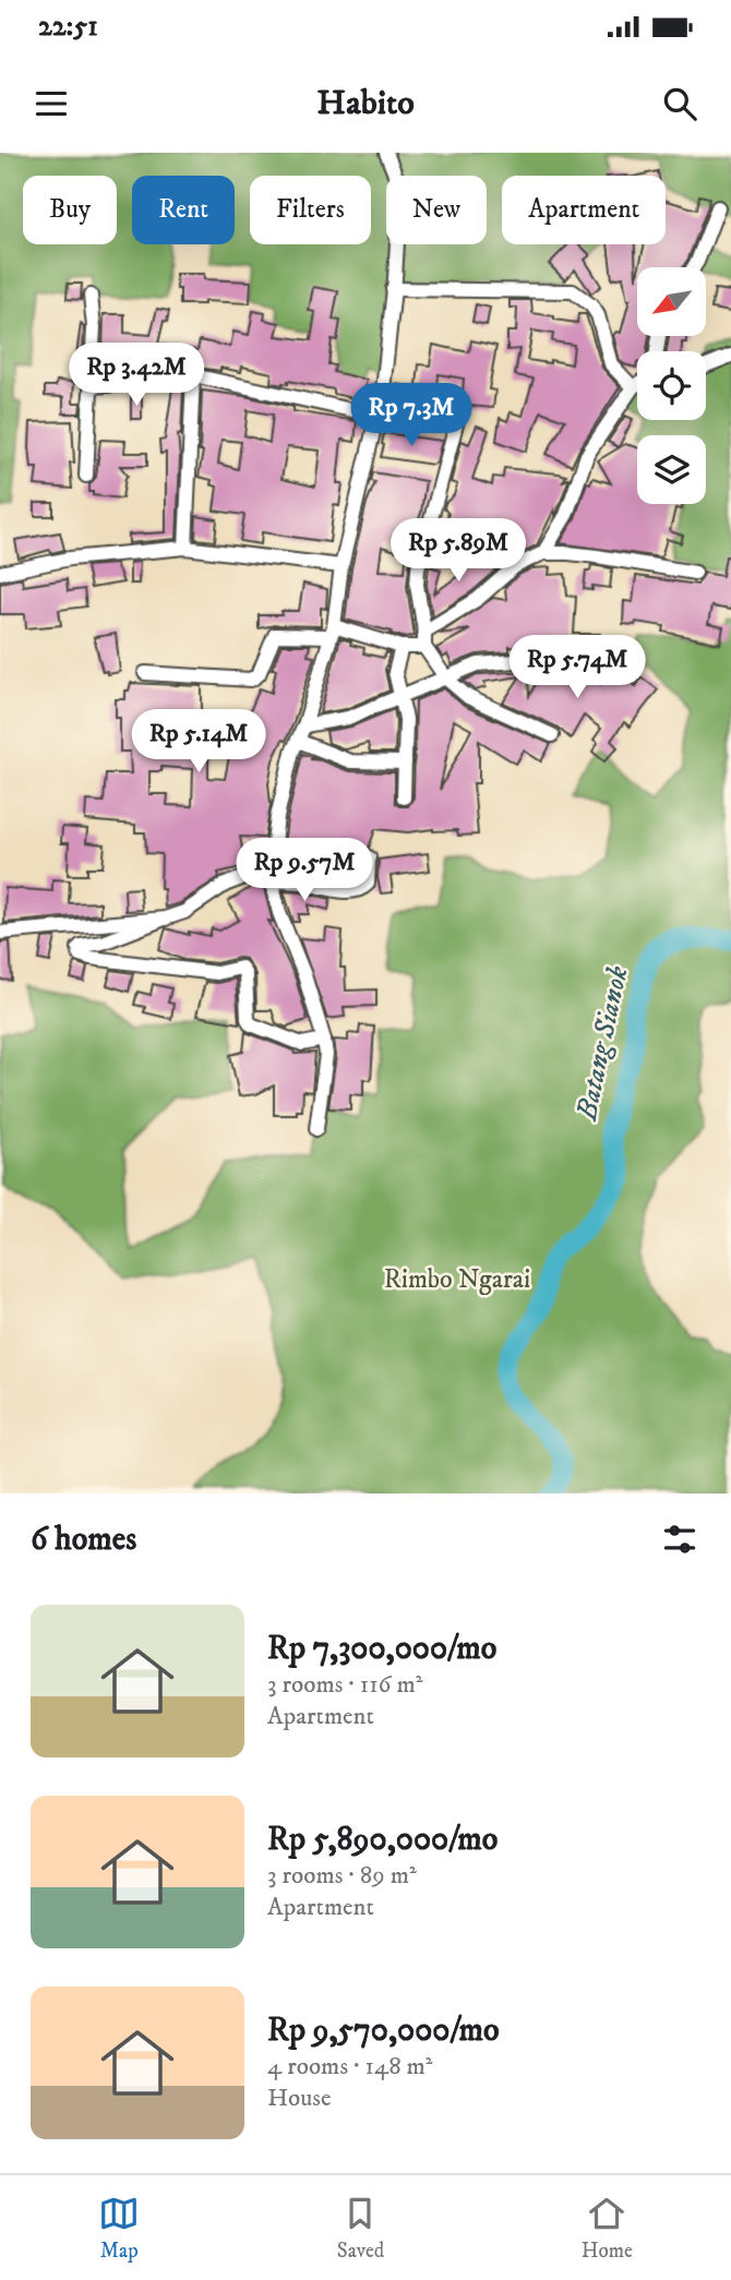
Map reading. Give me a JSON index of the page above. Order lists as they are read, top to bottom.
{
  "water": ["Batang Sianok"],
  "parks": ["Rimbo Ngarai"],
  "north": "bottom left",
  "page": {
    "status": "22:51",
    "header": "Habito",
    "chip": [
      "Buy",
      "Rent",
      "Filters",
      "New",
      "Apartment"
    ],
    "price": [
      "Rp 3.42M",
      "Rp 7.3M",
      "Rp 5.89M",
      "Rp 5.74M",
      "Rp 5.14M",
      "Rp 9.57M"
    ],
    "heading": "6 homes",
    "list": [
      {
        "name": "Rp 7,300,000/mo",
        "note": "3 rooms · 116 m² · Apartment"
      },
      {
        "name": "Rp 5,890,000/mo",
        "note": "3 rooms · 89 m² · Apartment"
      },
      {
        "name": "Rp 9,570,000/mo",
        "note": "4 rooms · 148 m² · House"
      }
    ],
    "tabs": ["Map", "Saved", "Home"]
  }
}
